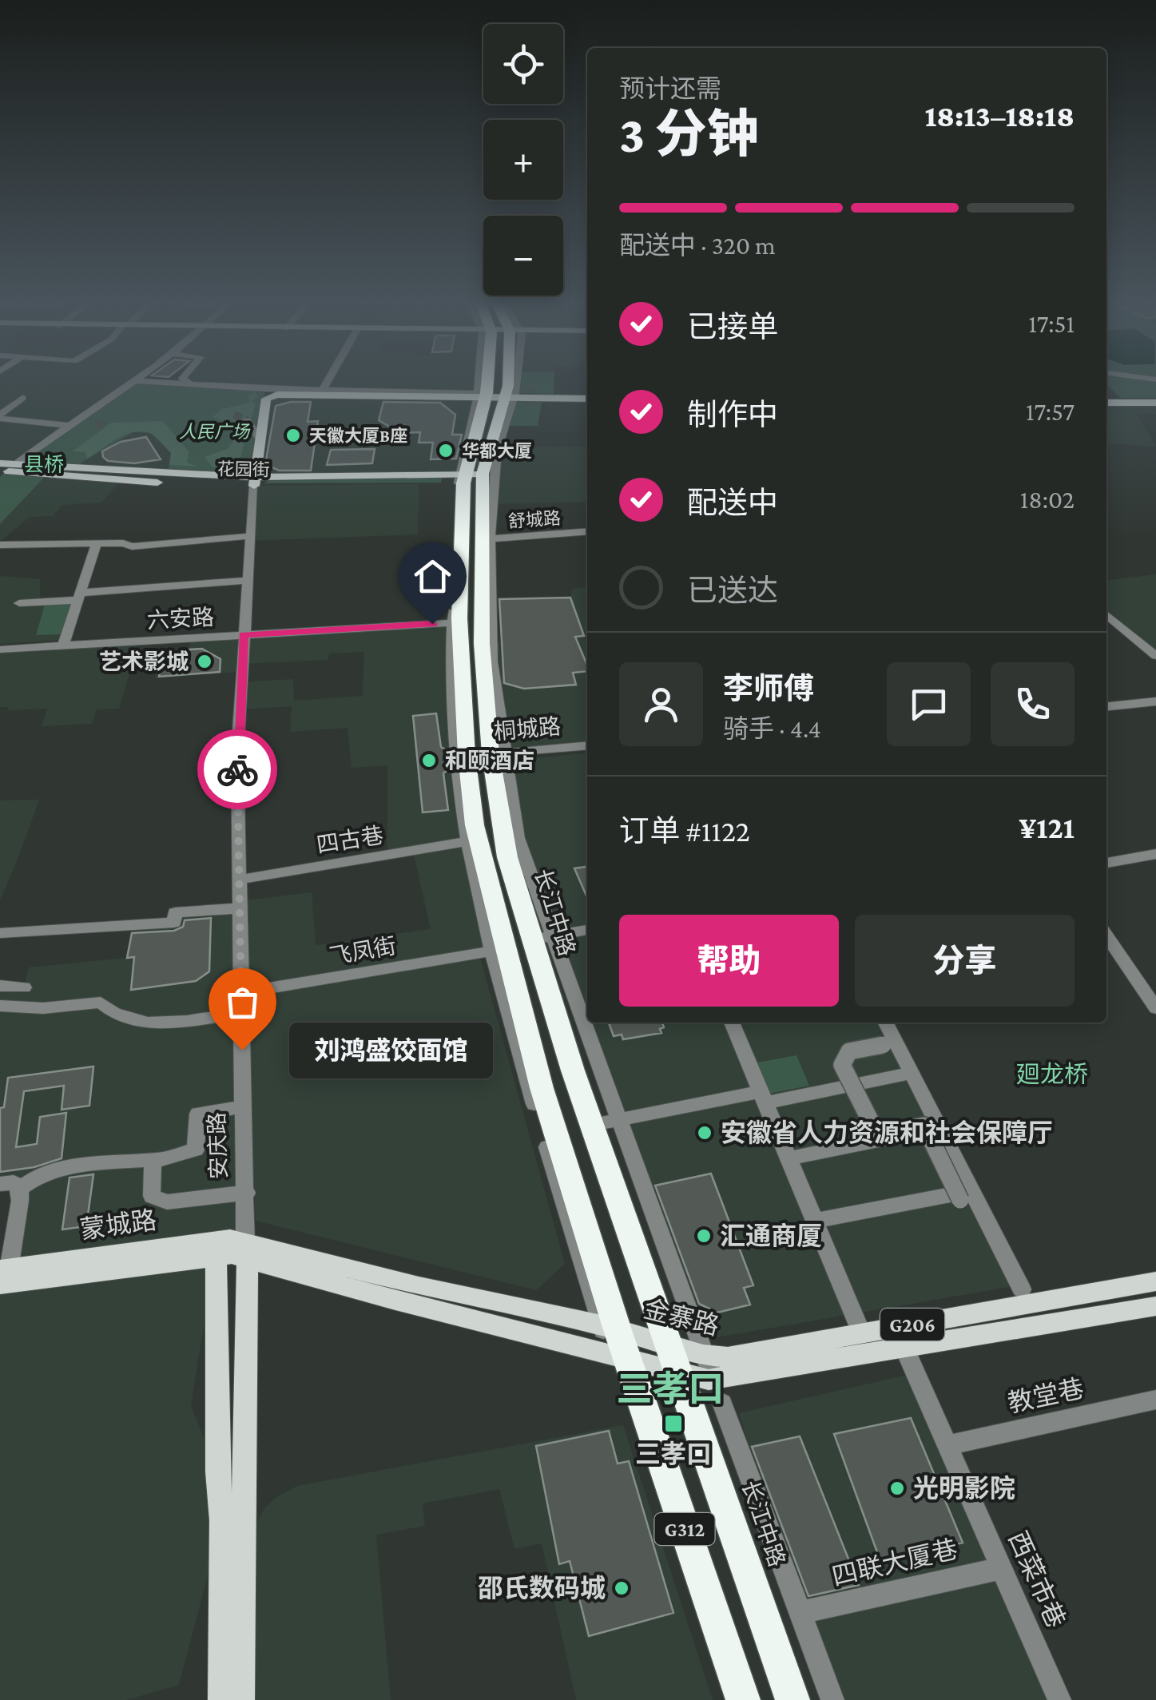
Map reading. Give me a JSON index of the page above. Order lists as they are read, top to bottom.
{
  "streets": {
    "highway": ["长江中路", "G312"],
    "main road": [
      "花园街",
      "安庆路",
      "蒙城路",
      "金寨路",
      "G206"
    ],
    "street": [
      "舒城路",
      "六安路",
      "桐城路",
      "四古巷",
      "飞凤街",
      "教堂巷",
      "四联大厦巷",
      "西菜市巷"
    ]
  },
  "crossings": [
    ["花园街", "长江中路"],
    ["花园街", "安庆路"],
    ["舒城路", "长江中路"],
    ["六安路", "长江中路"],
    ["六安路", "安庆路"],
    ["桐城路", "长江中路"],
    ["四古巷", "安庆路"],
    ["长江中路", "金寨路"],
    ["飞凤街", "安庆路"],
    ["安庆路", "蒙城路"],
    ["安庆路", "金寨路"],
    ["蒙城路", "金寨路"],
    ["金寨路", "西菜市巷"],
    ["教堂巷", "西菜市巷"],
    ["四联大厦巷", "西菜市巷"]
  ],
  "districts": ["县桥", "廻龙桥", "三孝口"],
  "parks": ["人民广场"],
  "places": {
    "other": [
      "天徽大厦B座",
      "华都大厦",
      "艺术影城",
      "和颐酒店",
      "刘鸿盛饺面馆",
      "安徽省人力资源和社会保障厅",
      "汇通商厦",
      "光明影院",
      "邵氏数码城"
    ],
    "transit": ["三孝口"]
  },
  "page": {
    "map_buttons": ["+", "−"],
    "heading": ["3 分钟", "预计还需", "18:13–18:18"],
    "panel": [
      "李师傅",
      "骑手 · 4.4",
      "订单 #1122",
      "¥121"
    ],
    "bar": "配送中 · 320 m",
    "list": [
      ["已接单", "17:51"],
      ["制作中", "17:57"],
      ["配送中", "18:02"],
      "已送达"
    ],
    "buttons": ["帮助", "分享"],
    "bubble": "刘鸿盛饺面馆"
  }
}
